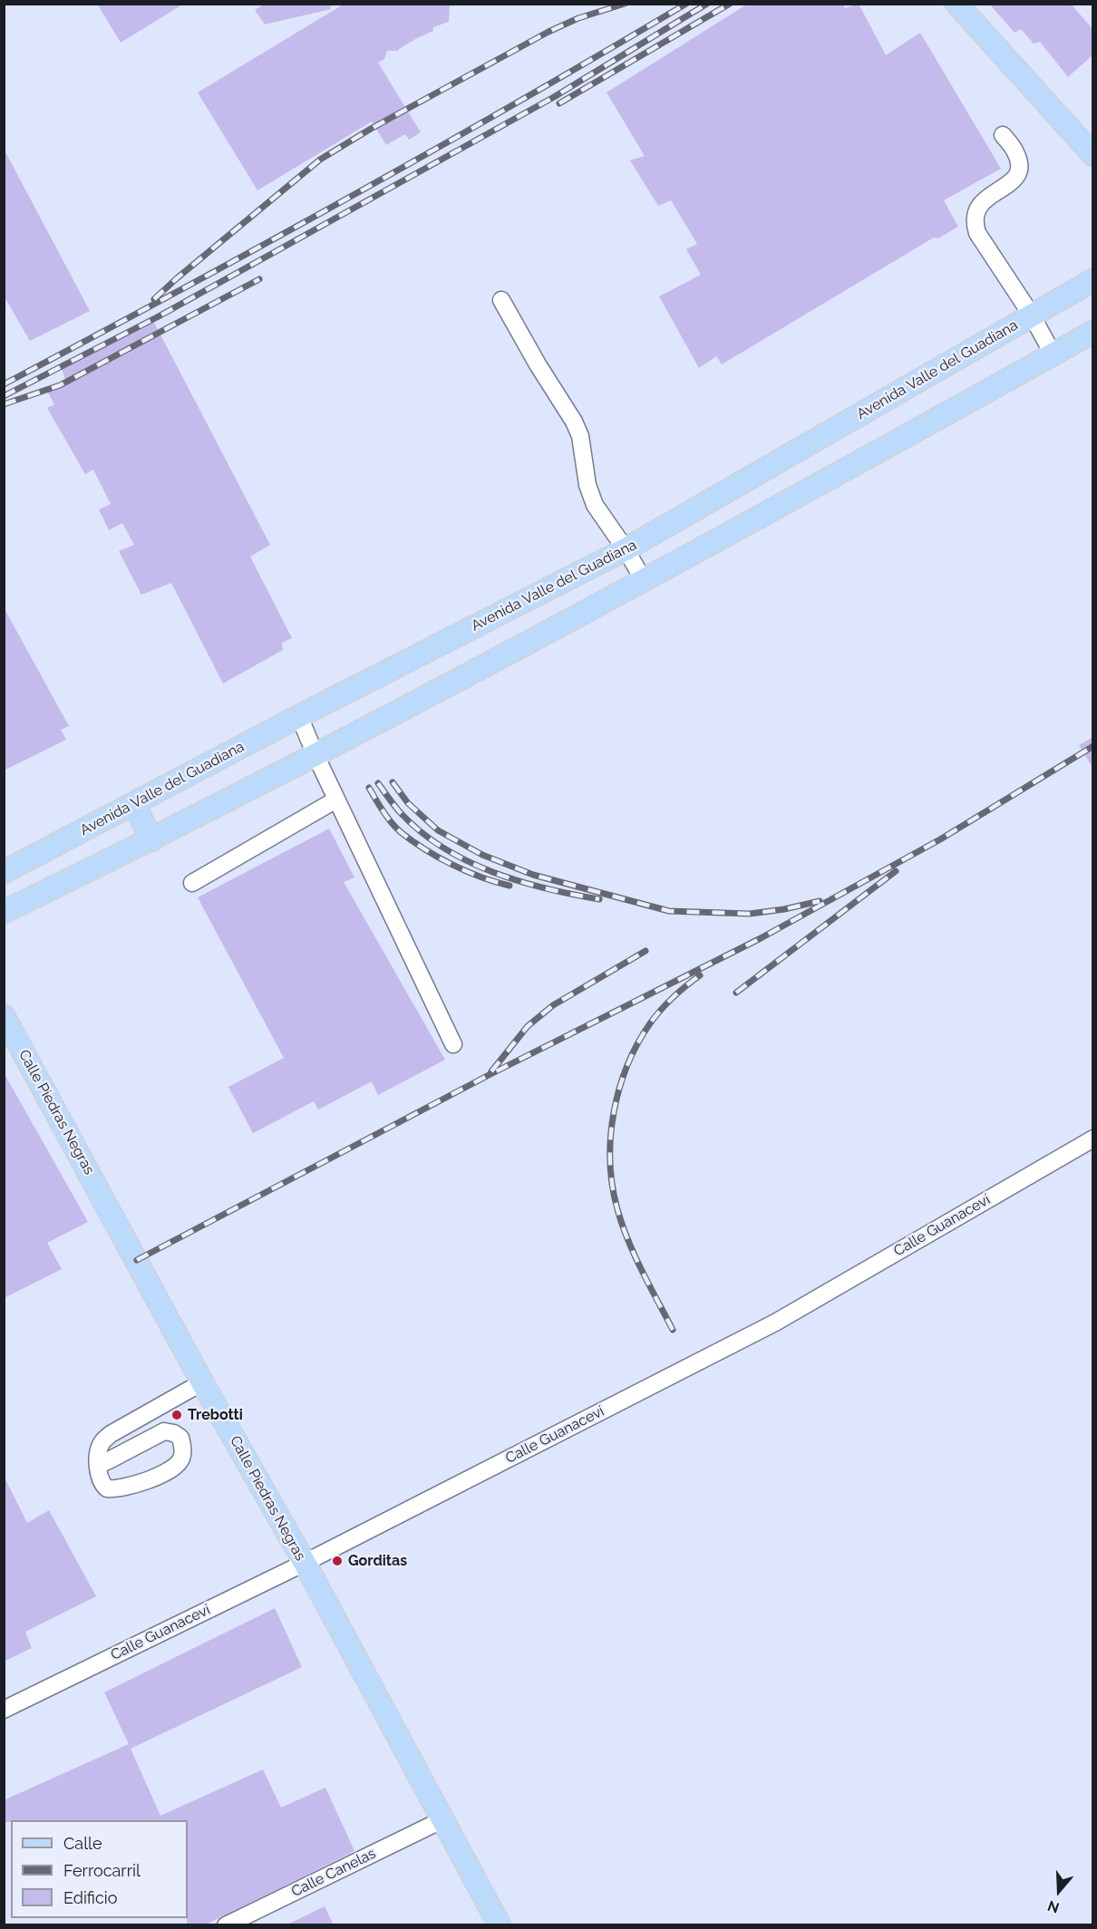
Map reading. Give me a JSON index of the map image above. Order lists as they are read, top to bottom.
{
  "streets": {
    "main road": ["Avenida Valle del Guadiana", "Calle Piedras Negras"],
    "street": ["Calle Guanaceví", "Calle Canelas"]
  },
  "crossings": [
    ["Calle Piedras Negras", "Calle Guanaceví"],
    ["Calle Piedras Negras", "Calle Canelas"]
  ],
  "places": ["Trebotti", "Gorditas"],
  "legend": ["Calle", "Ferrocarril", "Edificio"],
  "north": "bottom"
}
